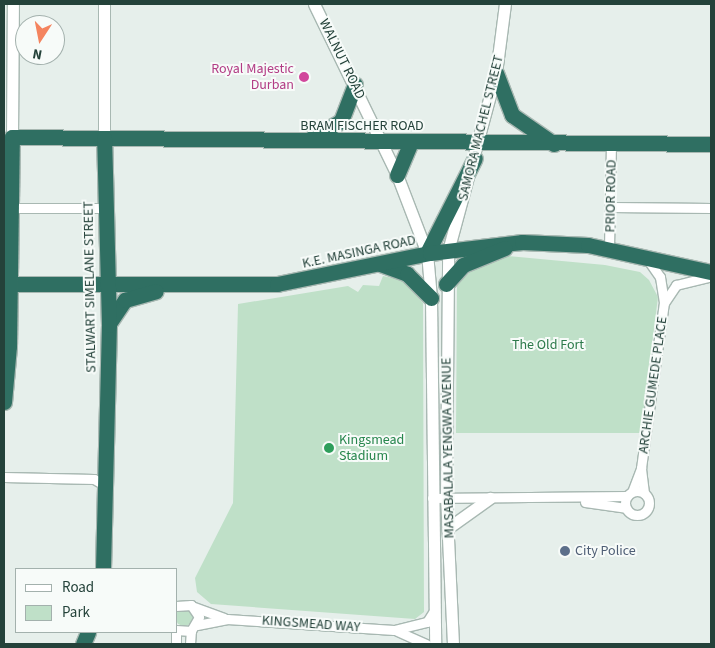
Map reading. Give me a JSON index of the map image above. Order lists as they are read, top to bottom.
{
  "streets": {
    "highway": ["BRAM FISCHER ROAD", "K.E. MASINGA ROAD", "STALWART SIMELANE STREET"],
    "main road": ["WALNUT ROAD", "SAMORA MACHEL STREET", "MASABALALA YENGWA AVENUE"],
    "street": ["PRIOR ROAD", "ARCHIE GUMEDE PLACE", "KINGSMEAD WAY"]
  },
  "crossings": [
    ["WALNUT ROAD", "BRAM FISCHER ROAD"],
    ["WALNUT ROAD", "K.E. MASINGA ROAD"],
    ["WALNUT ROAD", "MASABALALA YENGWA AVENUE"],
    ["BRAM FISCHER ROAD", "SAMORA MACHEL STREET"],
    ["BRAM FISCHER ROAD", "PRIOR ROAD"],
    ["BRAM FISCHER ROAD", "STALWART SIMELANE STREET"],
    ["SAMORA MACHEL STREET", "K.E. MASINGA ROAD"],
    ["SAMORA MACHEL STREET", "MASABALALA YENGWA AVENUE"],
    ["PRIOR ROAD", "K.E. MASINGA ROAD"],
    ["K.E. MASINGA ROAD", "STALWART SIMELANE STREET"],
    ["K.E. MASINGA ROAD", "ARCHIE GUMEDE PLACE"],
    ["K.E. MASINGA ROAD", "MASABALALA YENGWA AVENUE"],
    ["MASABALALA YENGWA AVENUE", "KINGSMEAD WAY"]
  ],
  "parks": ["The Old Fort"],
  "places": ["Royal Majestic Durban", "Kingsmead Stadium", "City Police"],
  "legend": ["Road", "Park"],
  "north": "bottom"
}
